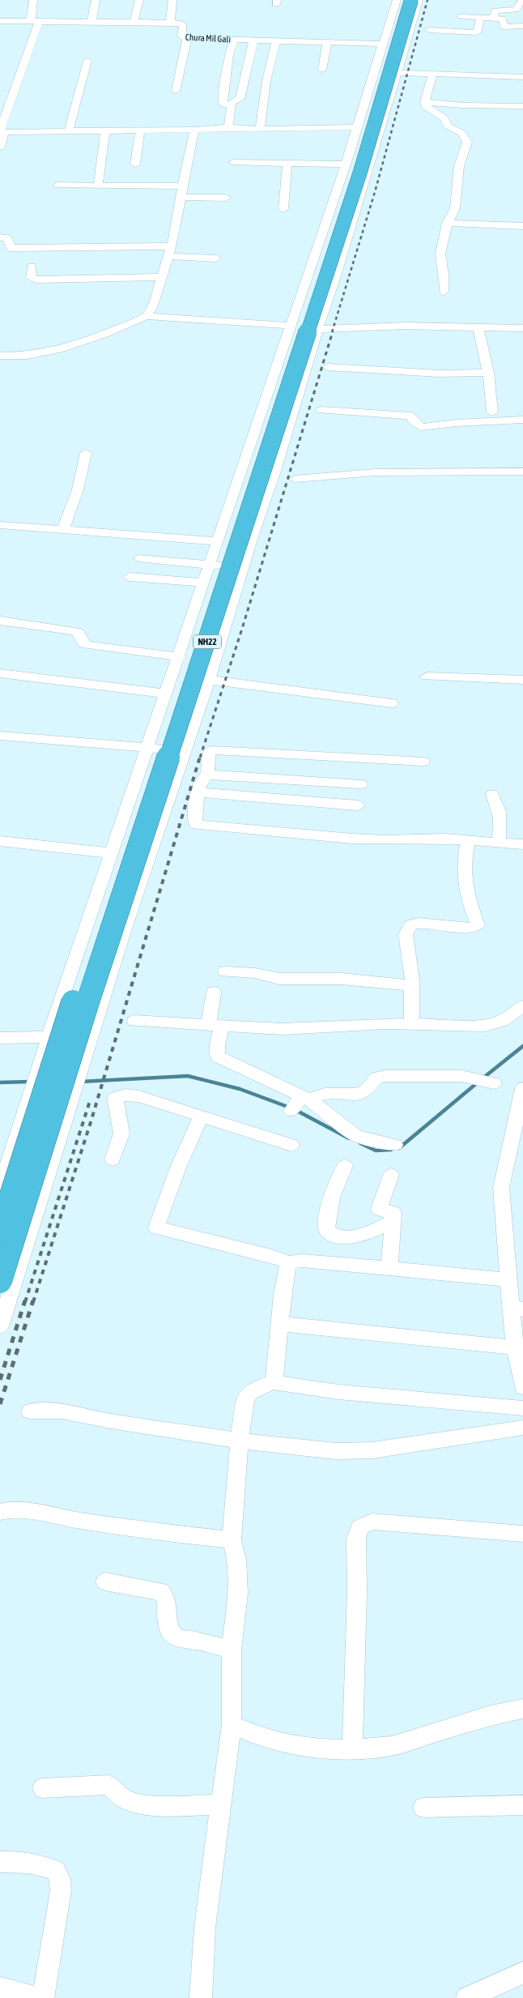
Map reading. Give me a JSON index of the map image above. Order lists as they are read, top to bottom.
{
  "streets": {
    "highway": ["NH22"],
    "street": ["Chura Mil Gali"]
  }
}
